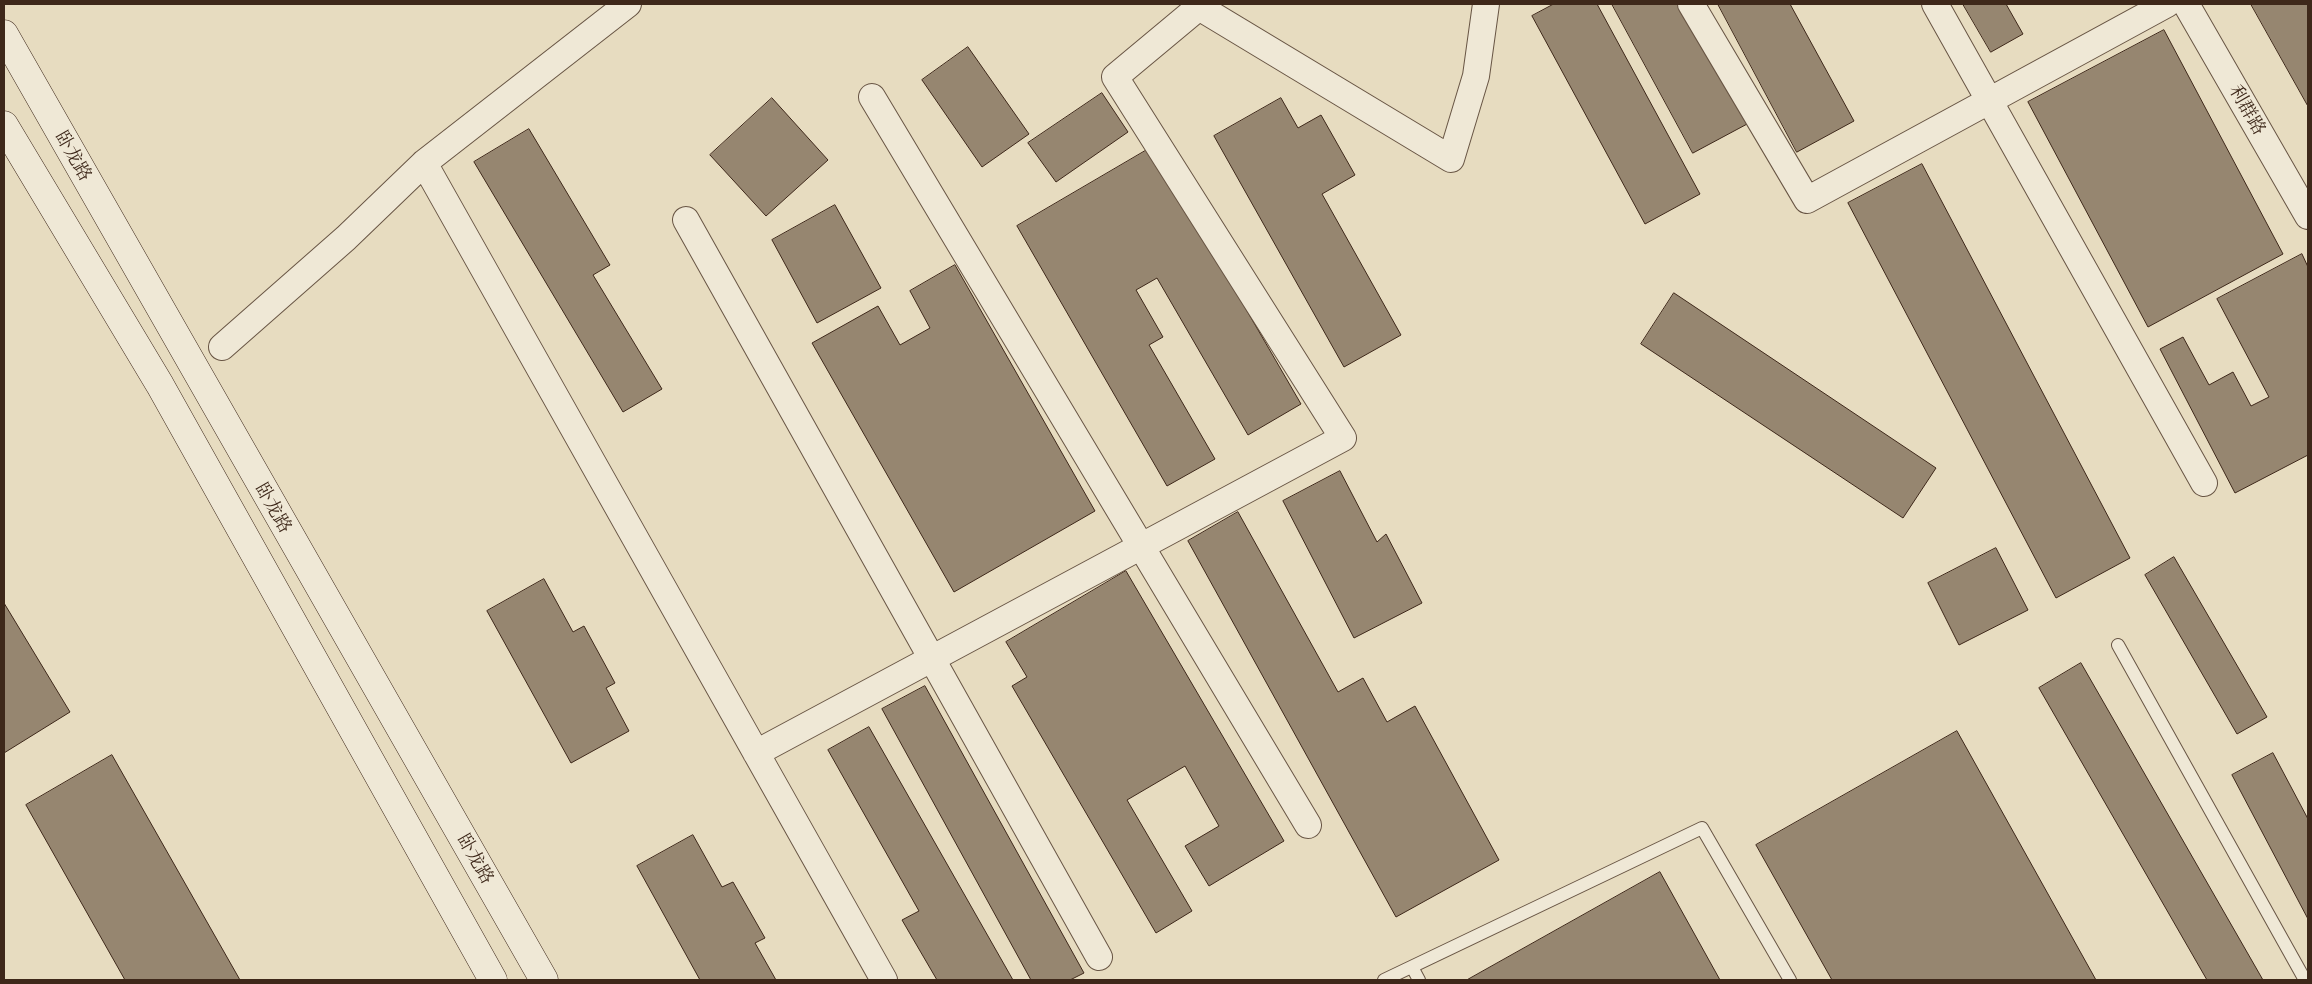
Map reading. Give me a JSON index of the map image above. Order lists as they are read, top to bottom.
{
  "streets": {
    "main road": ["卧龙路"],
    "street": ["利群路"]
  }
}
